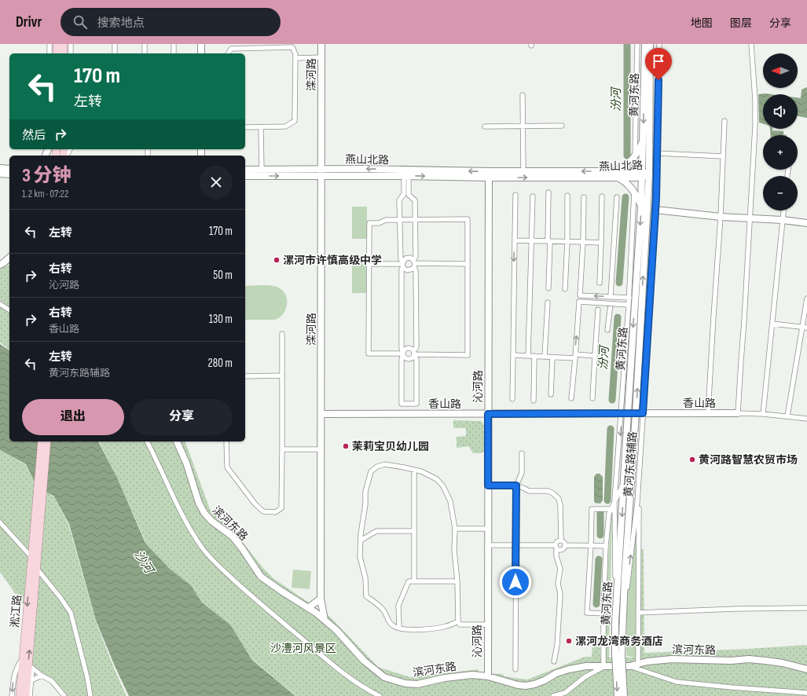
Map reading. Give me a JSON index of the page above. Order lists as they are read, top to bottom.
{
  "streets": {
    "main road": ["淞江路"],
    "street": [
      "滦河路",
      "黄河东路",
      "燕山北路",
      "沁河路",
      "香山路",
      "黄河东路辅路",
      "滨河东路"
    ]
  },
  "crossings": [
    ["滦河路", "燕山北路"],
    ["滦河路", "香山路"],
    ["滦河路", "滨河东路"],
    ["黄河东路", "燕山北路"],
    ["黄河东路", "香山路"],
    ["黄河东路", "黄河东路辅路"],
    ["燕山北路", "沁河路"],
    ["沁河路", "香山路"],
    ["沁河路", "滨河东路"],
    ["香山路", "黄河东路辅路"]
  ],
  "water": ["汾河", "沙河"],
  "parks": ["沙澧河风景区"],
  "places": [
    "漯河市许慎高级中学",
    "茉莉宝贝幼儿园",
    "黄河路智慧农贸市场",
    "漯河龙湾商务酒店"
  ],
  "north": "left",
  "page": {
    "header": "Drivr",
    "search": "搜索地点",
    "nav": ["地图", "图层", "分享"],
    "map_buttons": ["+", "−"],
    "turn": ["170 m", "左转"],
    "then": "然后",
    "heading": ["3 分钟", "1.2 km · 07:22"],
    "list": [
      {
        "name": "左转",
        "value": "170 m"
      },
      {
        "name": "右转",
        "note": "沁河路",
        "value": "50 m"
      },
      {
        "name": "右转",
        "note": "香山路",
        "value": "130 m"
      },
      {
        "name": "左转",
        "note": "黄河东路辅路",
        "value": "280 m"
      }
    ],
    "buttons": ["退出", "分享"]
  }
}
